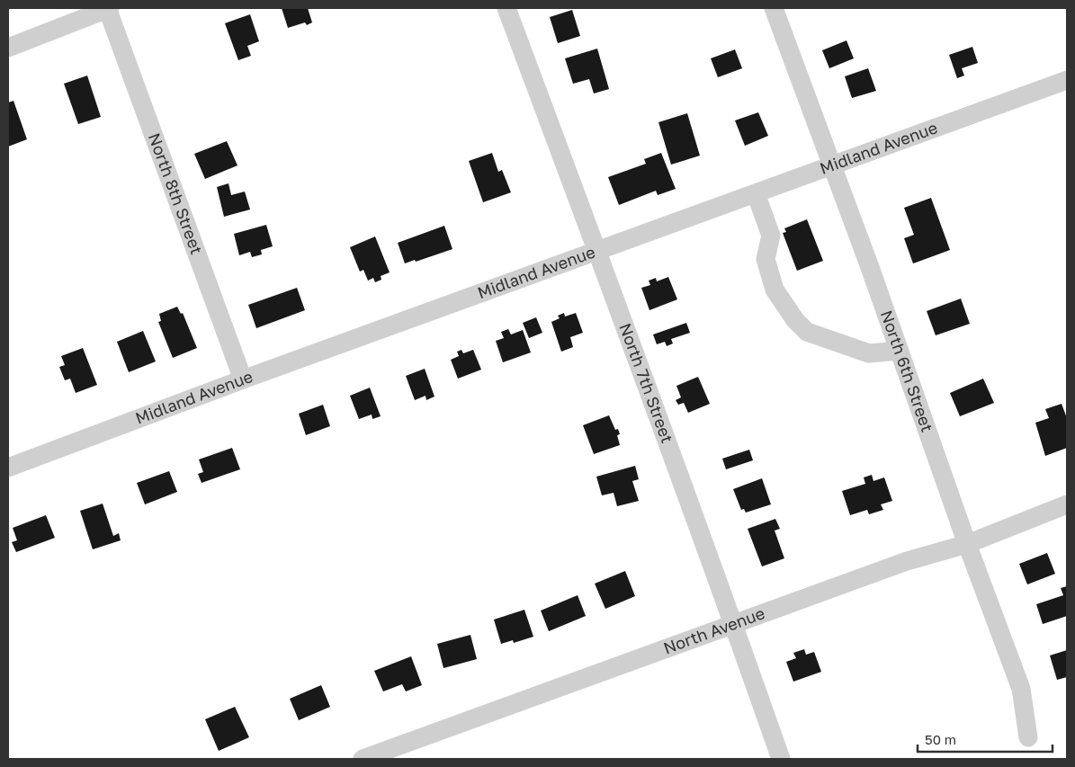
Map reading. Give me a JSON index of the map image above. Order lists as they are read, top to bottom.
{
  "streets": {
    "street": [
      "Midland Avenue",
      "North 8th Street",
      "North 6th Street",
      "North 7th Street",
      "North Avenue"
    ]
  },
  "crossings": [
    ["Midland Avenue", "North 8th Street"],
    ["Midland Avenue", "North 6th Street"],
    ["Midland Avenue", "North 7th Street"],
    ["North 6th Street", "North Avenue"],
    ["North 7th Street", "North Avenue"]
  ],
  "scale_bar": "50 m"
}
